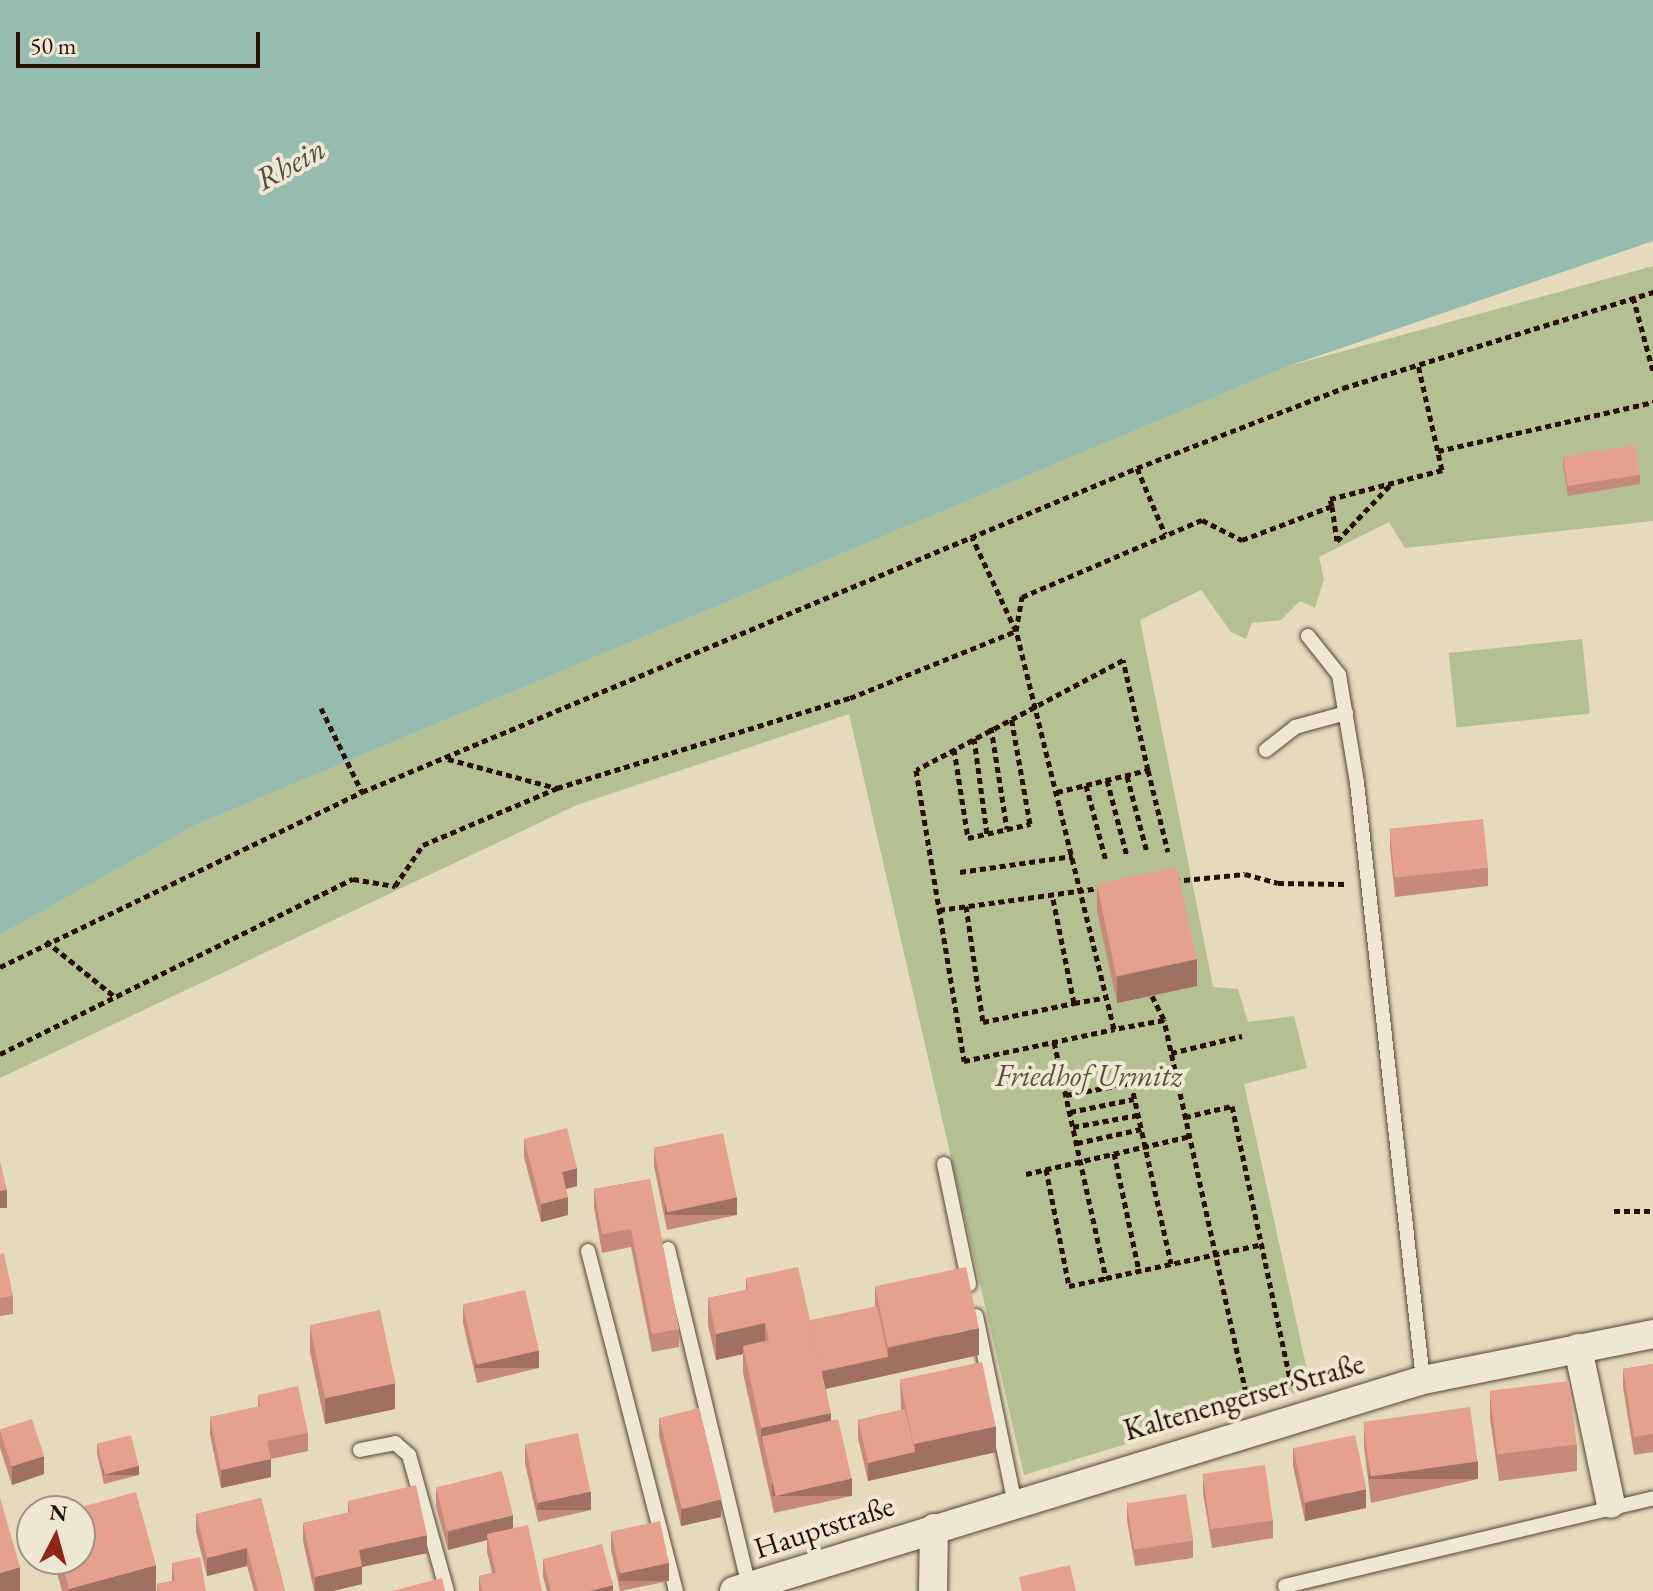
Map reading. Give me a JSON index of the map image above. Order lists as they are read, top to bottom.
{
  "streets": {
    "street": ["Kaltenengerser Straße", "Hauptstraße"]
  },
  "crossings": [
    ["Kaltenengerser Straße", "Hauptstraße"]
  ],
  "water": ["Rhein"],
  "parks": ["Friedhof Urmitz"],
  "scale_bar": "50 m",
  "north": "top"
}
